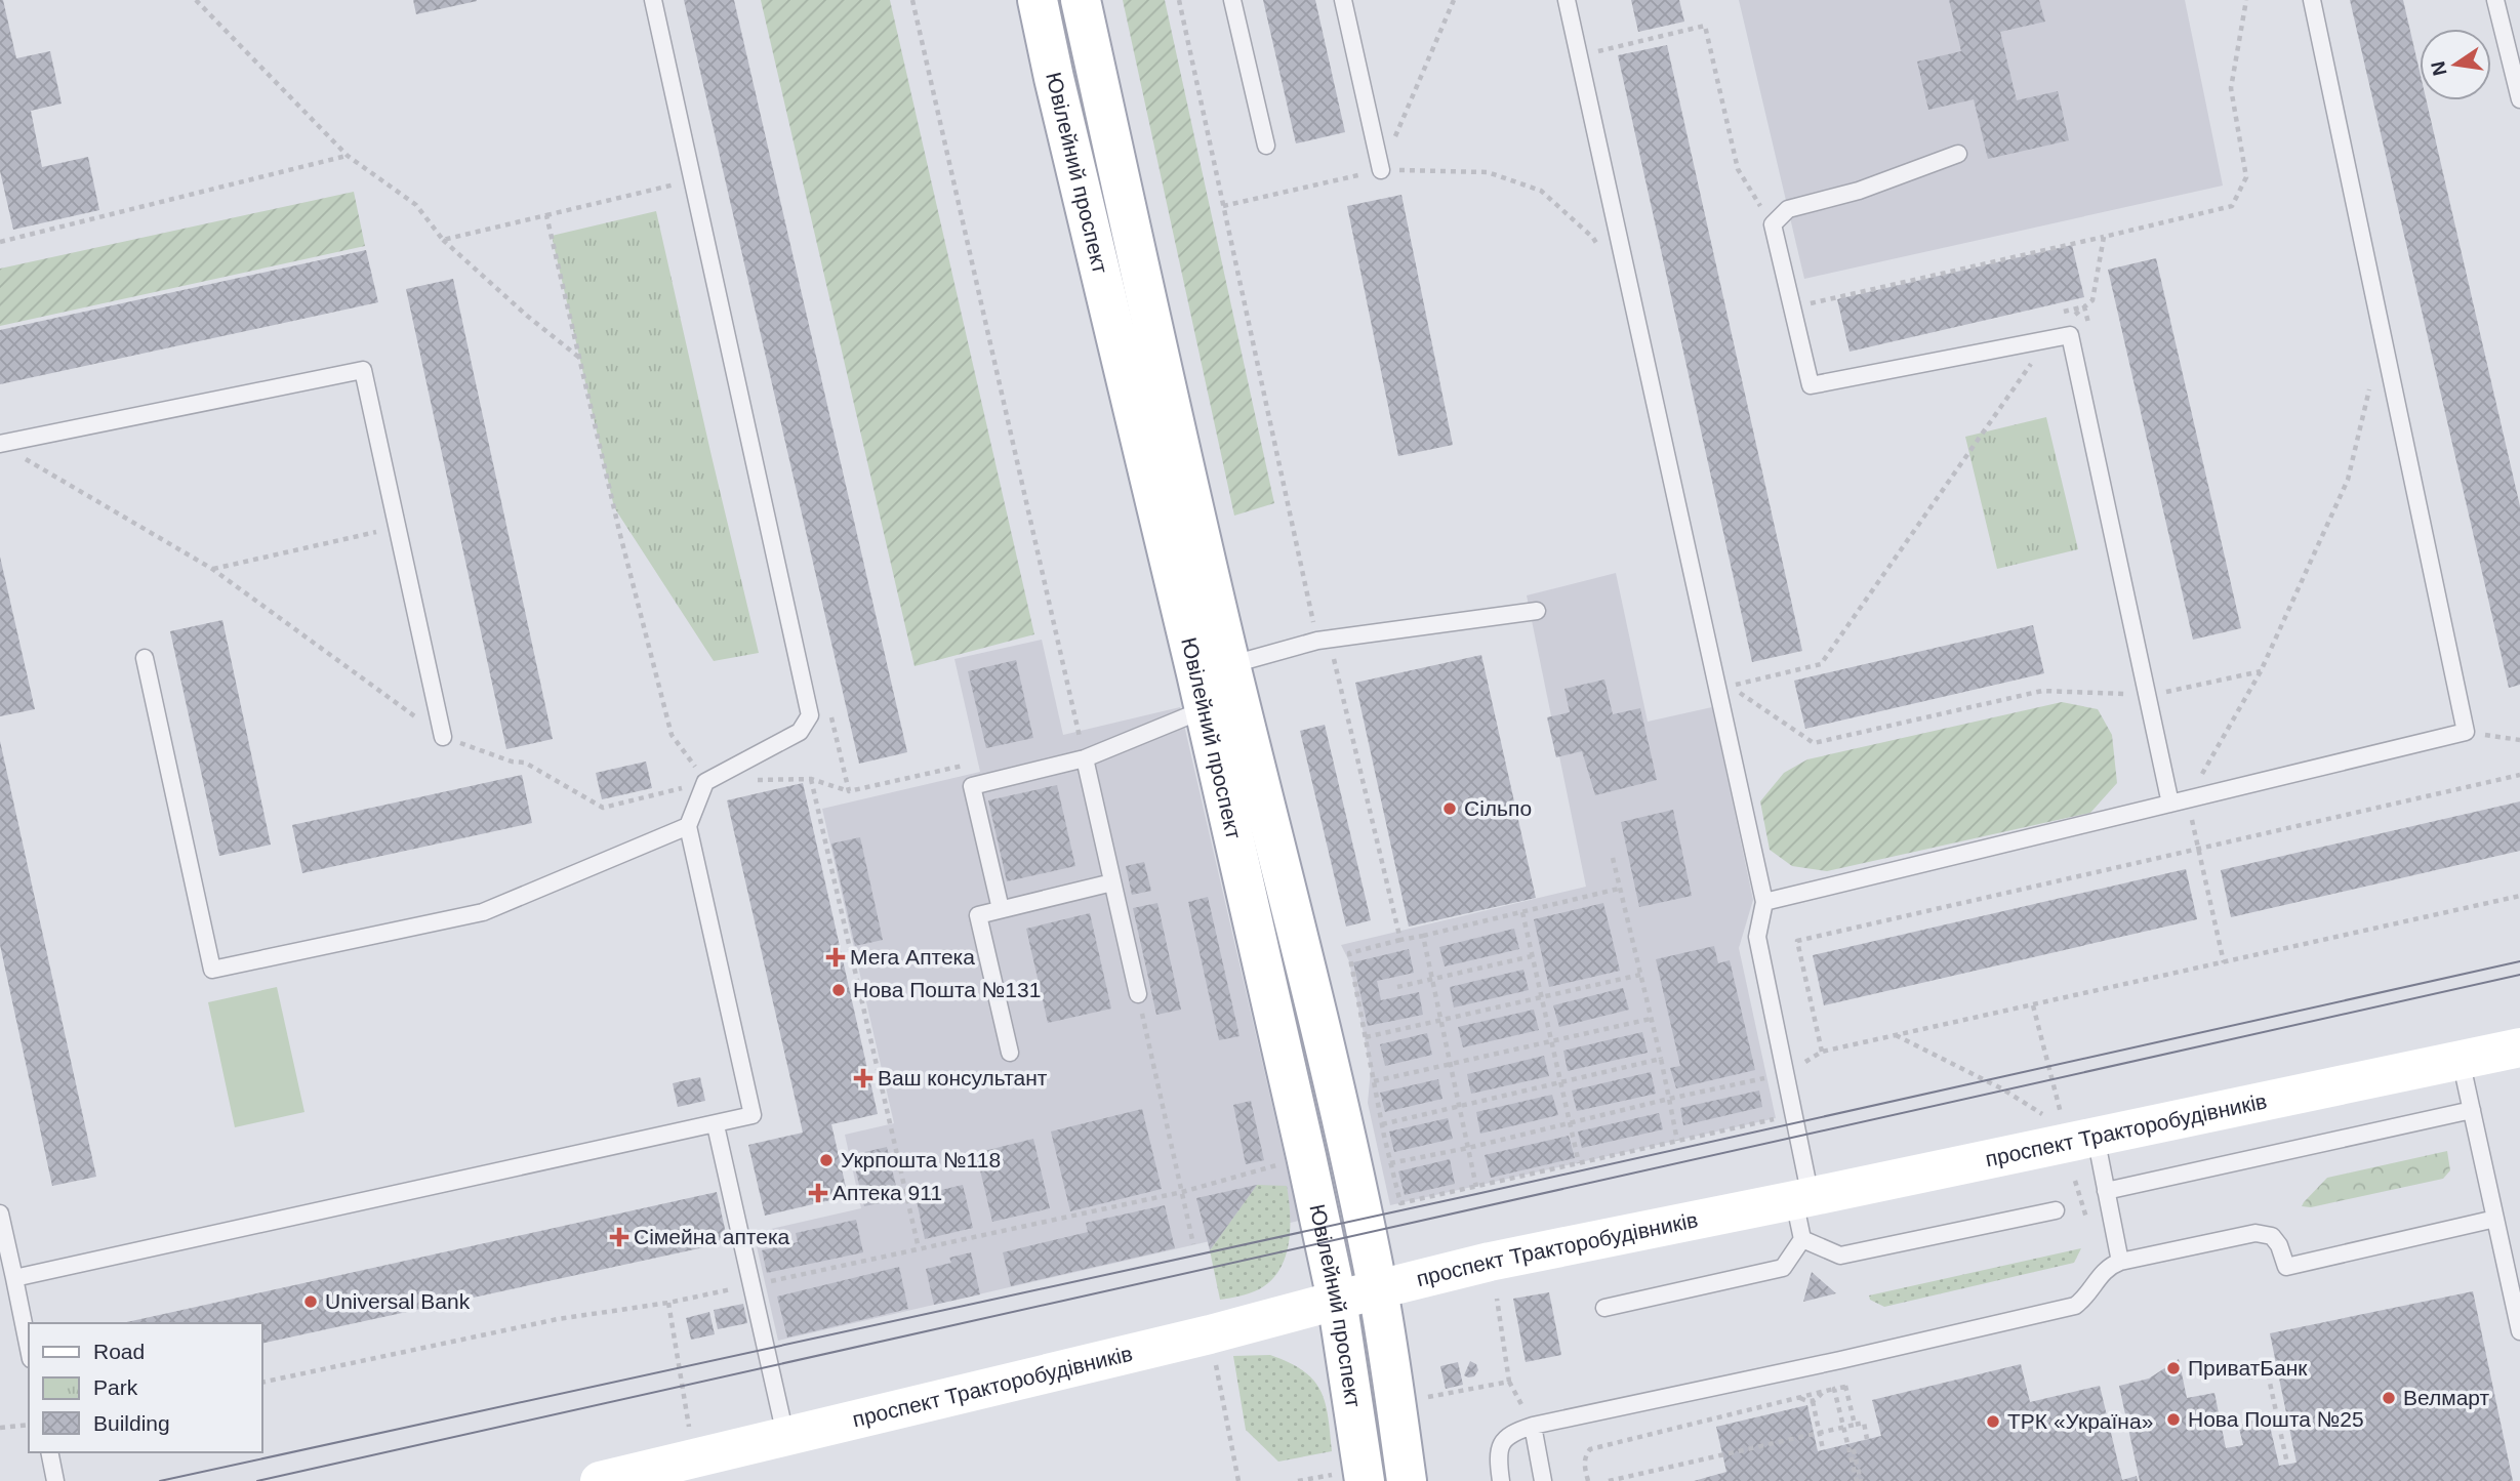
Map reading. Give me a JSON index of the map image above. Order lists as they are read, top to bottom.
{
  "streets": {
    "main road": ["Ювілейний проспект", "проспект Тракторобудівників"]
  },
  "crossings": [
    ["Ювілейний проспект", "проспект Тракторобудівників"]
  ],
  "places": {
    "other": [
      "Сільпо",
      "Нова Пошта №131",
      "Укрпошта №118",
      "Universal Bank",
      "ПриватБанк",
      "Велмарт",
      "Нова Пошта №25",
      "ТРК «Україна»"
    ],
    "health": [
      "Мега Аптека",
      "Ваш консультант",
      "Аптека 911",
      "Сімейна аптека"
    ]
  },
  "legend": ["Road", "Park", "Building"],
  "north": "left"
}
